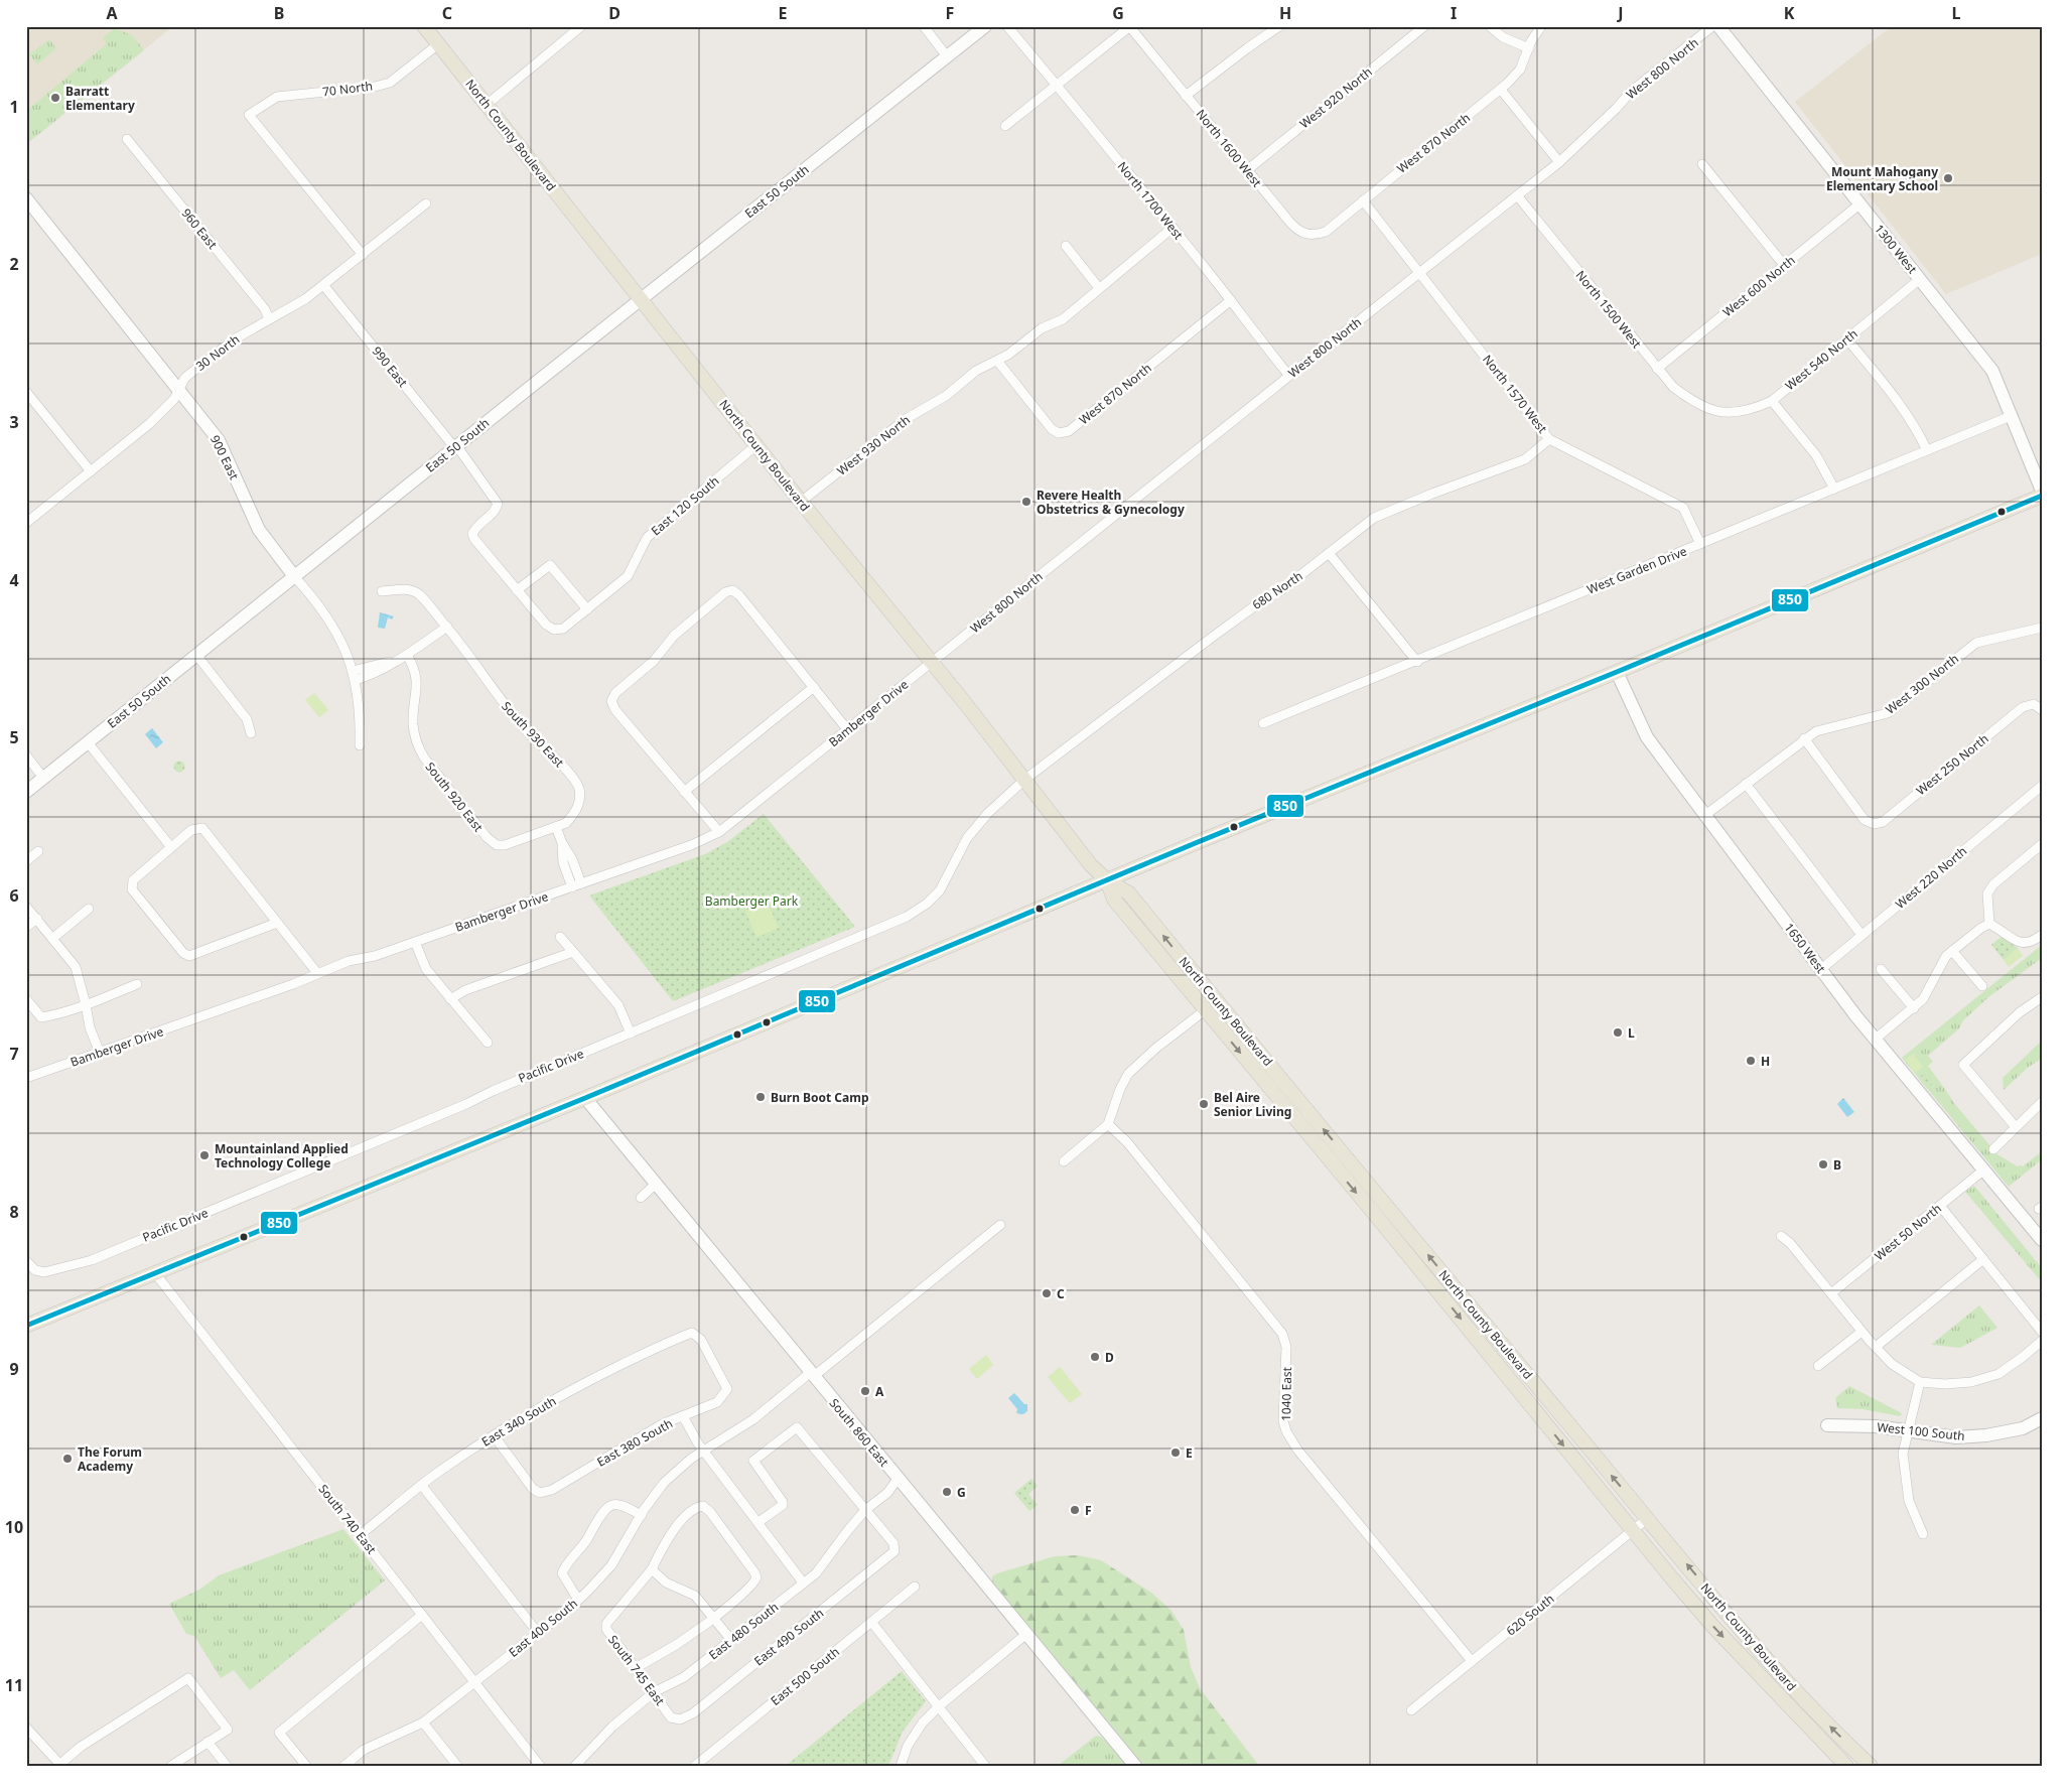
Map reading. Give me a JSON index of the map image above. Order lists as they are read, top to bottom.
{
  "streets": {
    "main road": ["North County Boulevard"],
    "street": [
      "West 800 North",
      "70 North",
      "West 920 North",
      "West 870 North",
      "North 1600 West",
      "East 50 South",
      "North 1700 West",
      "960 East",
      "1300 West",
      "West 600 North",
      "North 1500 West",
      "30 North",
      "West 540 North",
      "990 East",
      "North 1570 West",
      "West 930 North",
      "900 East",
      "East 120 South",
      "West Garden Drive",
      "680 North",
      "West 300 North",
      "Bamberger Drive",
      "South 930 East",
      "West 250 North",
      "South 920 East",
      "West 220 North",
      "1650 West",
      "Pacific Drive",
      "West 50 North",
      "1040 East",
      "East 340 South",
      "West 100 South",
      "South 860 East",
      "East 380 South",
      "South 740 East",
      "620 South",
      "East 400 South",
      "East 480 South",
      "East 490 South",
      "South 745 East",
      "East 500 South"
    ]
  },
  "crossings": [
    ["West 800 North", "North County Boulevard"],
    ["West 800 North", "North 1700 West"],
    ["West 800 North", "North 1500 West"],
    ["West 800 North", "North 1570 West"],
    ["West 800 North", "Bamberger Drive"],
    ["70 North", "North County Boulevard"],
    ["70 North", "30 North"],
    ["West 920 North", "North 1600 West"],
    ["North County Boulevard", "East 50 South"],
    ["North County Boulevard", "West 930 North"],
    ["North County Boulevard", "East 120 South"],
    ["North County Boulevard", "680 North"],
    ["North County Boulevard", "Bamberger Drive"],
    ["North County Boulevard", "Pacific Drive"],
    ["North County Boulevard", "620 South"],
    ["West 870 North", "North 1600 West"],
    ["West 870 North", "North 1700 West"],
    ["West 870 North", "North 1570 West"],
    ["West 870 North", "West 930 North"],
    ["East 50 South", "990 East"],
    ["East 50 South", "900 East"],
    ["960 East", "30 North"],
    ["1300 West", "West 600 North"],
    ["1300 West", "West 540 North"],
    ["1300 West", "West Garden Drive"],
    ["West 600 North", "North 1500 West"],
    ["North 1500 West", "West 540 North"],
    ["30 North", "990 East"],
    ["30 North", "900 East"],
    ["990 East", "East 120 South"],
    ["North 1570 West", "West Garden Drive"],
    ["North 1570 West", "680 North"],
    ["680 North", "Pacific Drive"],
    ["West 300 North", "West 250 North"],
    ["West 300 North", "1650 West"],
    ["South 930 East", "South 920 East"],
    ["West 220 North", "1650 West"],
    ["1650 West", "West 50 North"],
    ["1040 East", "620 South"],
    ["East 340 South", "East 380 South"],
    ["East 340 South", "South 740 East"],
    ["South 860 East", "East 400 South"],
    ["South 860 East", "East 480 South"],
    ["South 740 East", "East 400 South"],
    ["East 480 South", "East 490 South"],
    ["East 480 South", "South 745 East"],
    ["East 490 South", "South 745 East"]
  ],
  "parks": ["Bamberger Park"],
  "places": [
    "Barratt Elementary",
    "Mount Mahogany Elementary School",
    "Revere Health Obstetrics & Gynecology",
    "L",
    "H",
    "Burn Boot Camp",
    "Bel Aire Senior Living",
    "Mountainland Applied Technology College",
    "B",
    "C",
    "D",
    "A",
    "E",
    "The Forum Academy",
    "G",
    "F"
  ],
  "lines": ["transit line 850"],
  "grid": {
    "columns": [
      "A",
      "B",
      "C",
      "D",
      "E",
      "F",
      "G",
      "H",
      "I",
      "J",
      "K",
      "L"
    ],
    "rows": [
      "1",
      "2",
      "3",
      "4",
      "5",
      "6",
      "7",
      "8",
      "9",
      "10",
      "11"
    ]
  }
}
